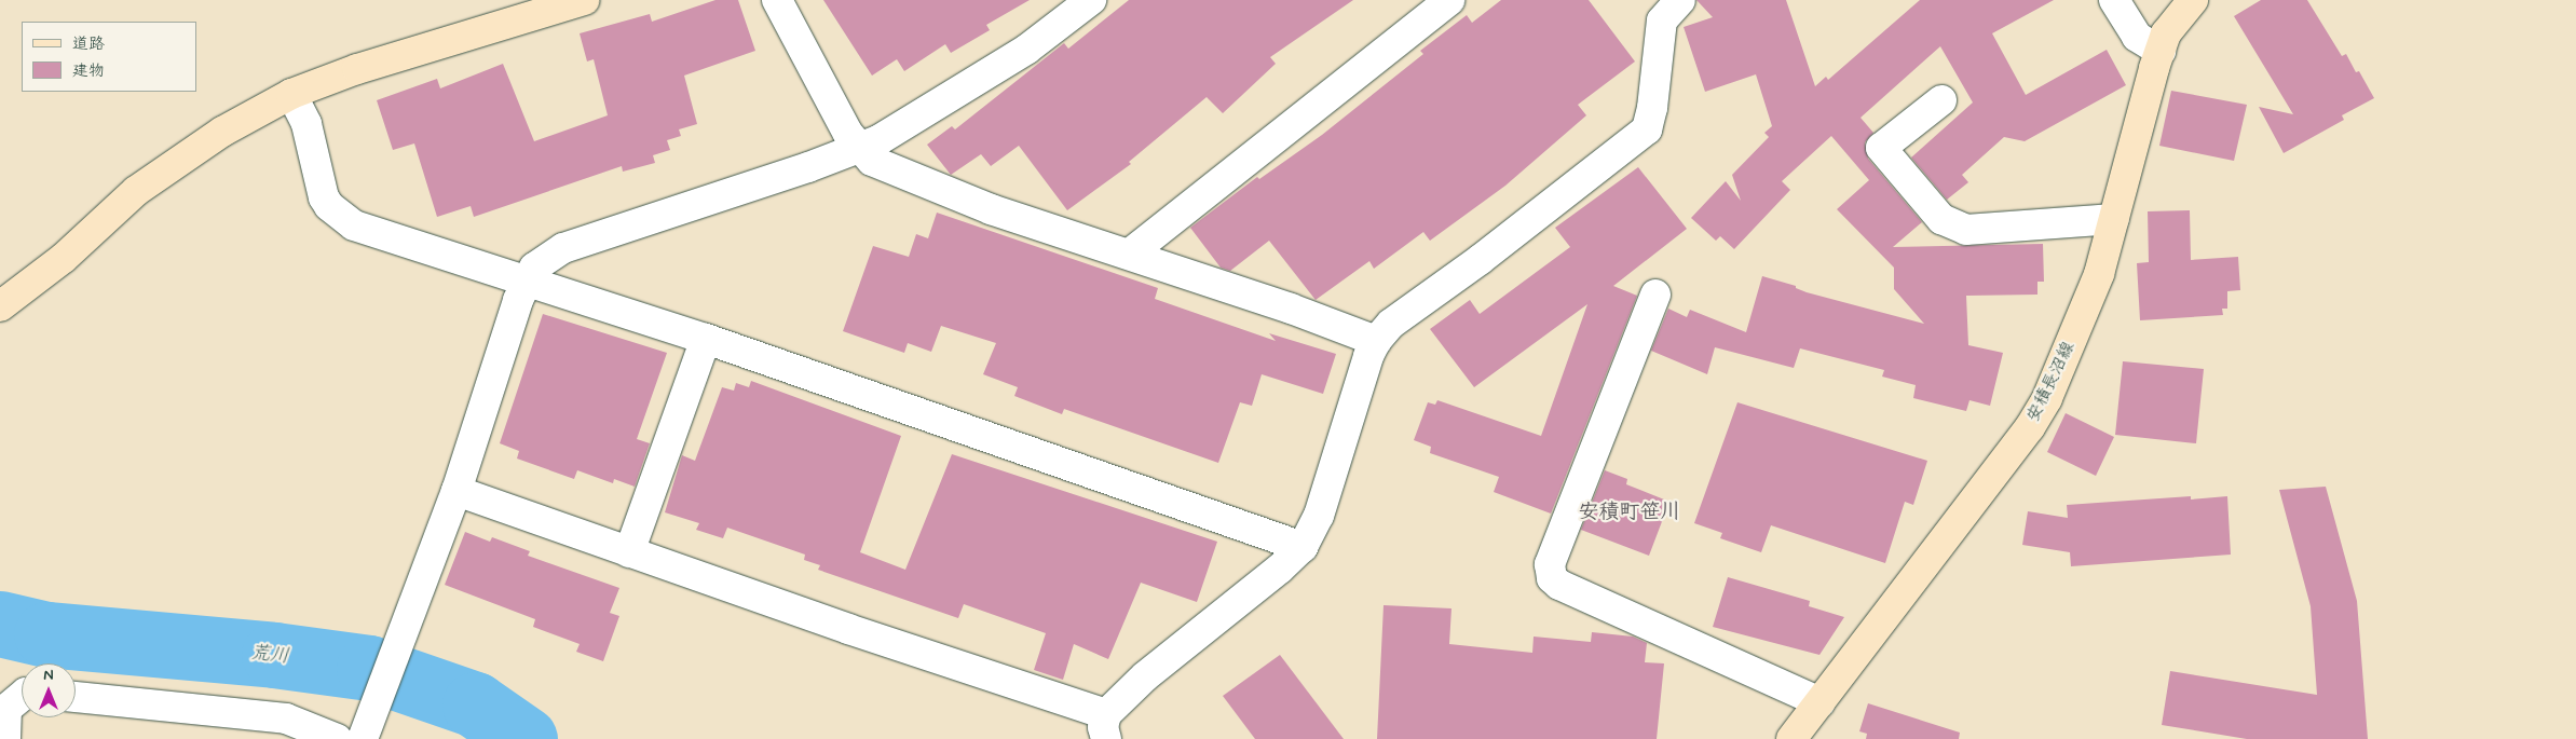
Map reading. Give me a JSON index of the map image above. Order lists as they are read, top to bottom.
{
  "streets": {
    "main road": ["安積長沼線"]
  },
  "districts": ["安積町笹川"],
  "water": ["荒川"],
  "legend": ["道路", "建物"],
  "north": "top"
}
